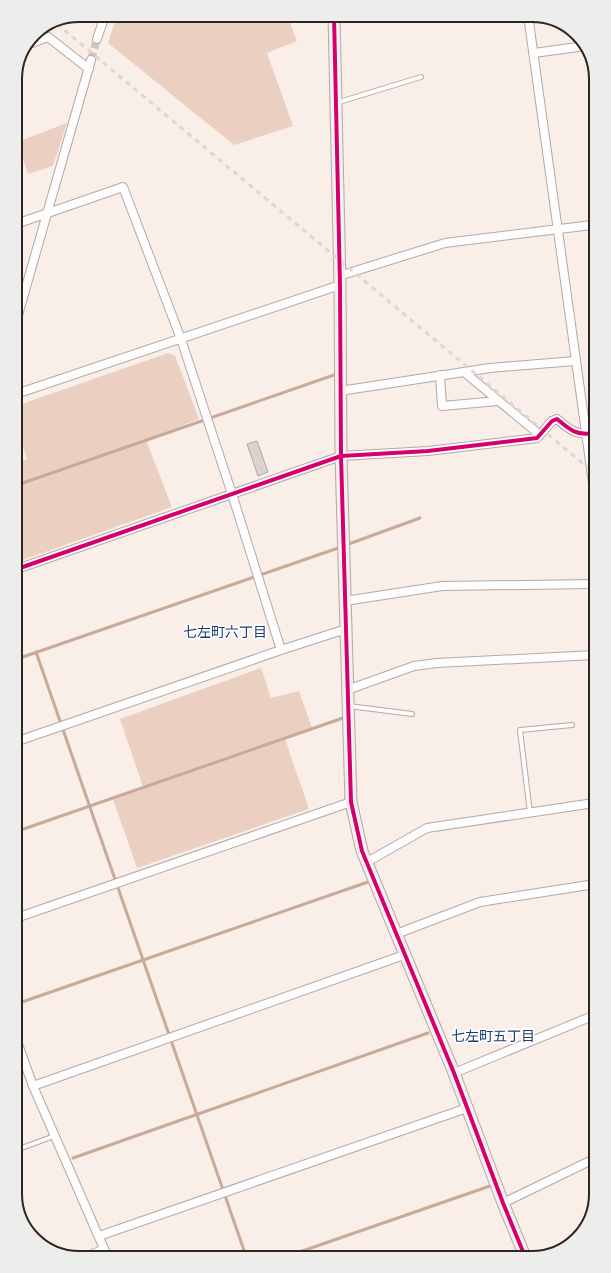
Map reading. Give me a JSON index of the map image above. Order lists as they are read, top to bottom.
{
  "districts": ["七左町六丁目", "七左町五丁目"]
}
